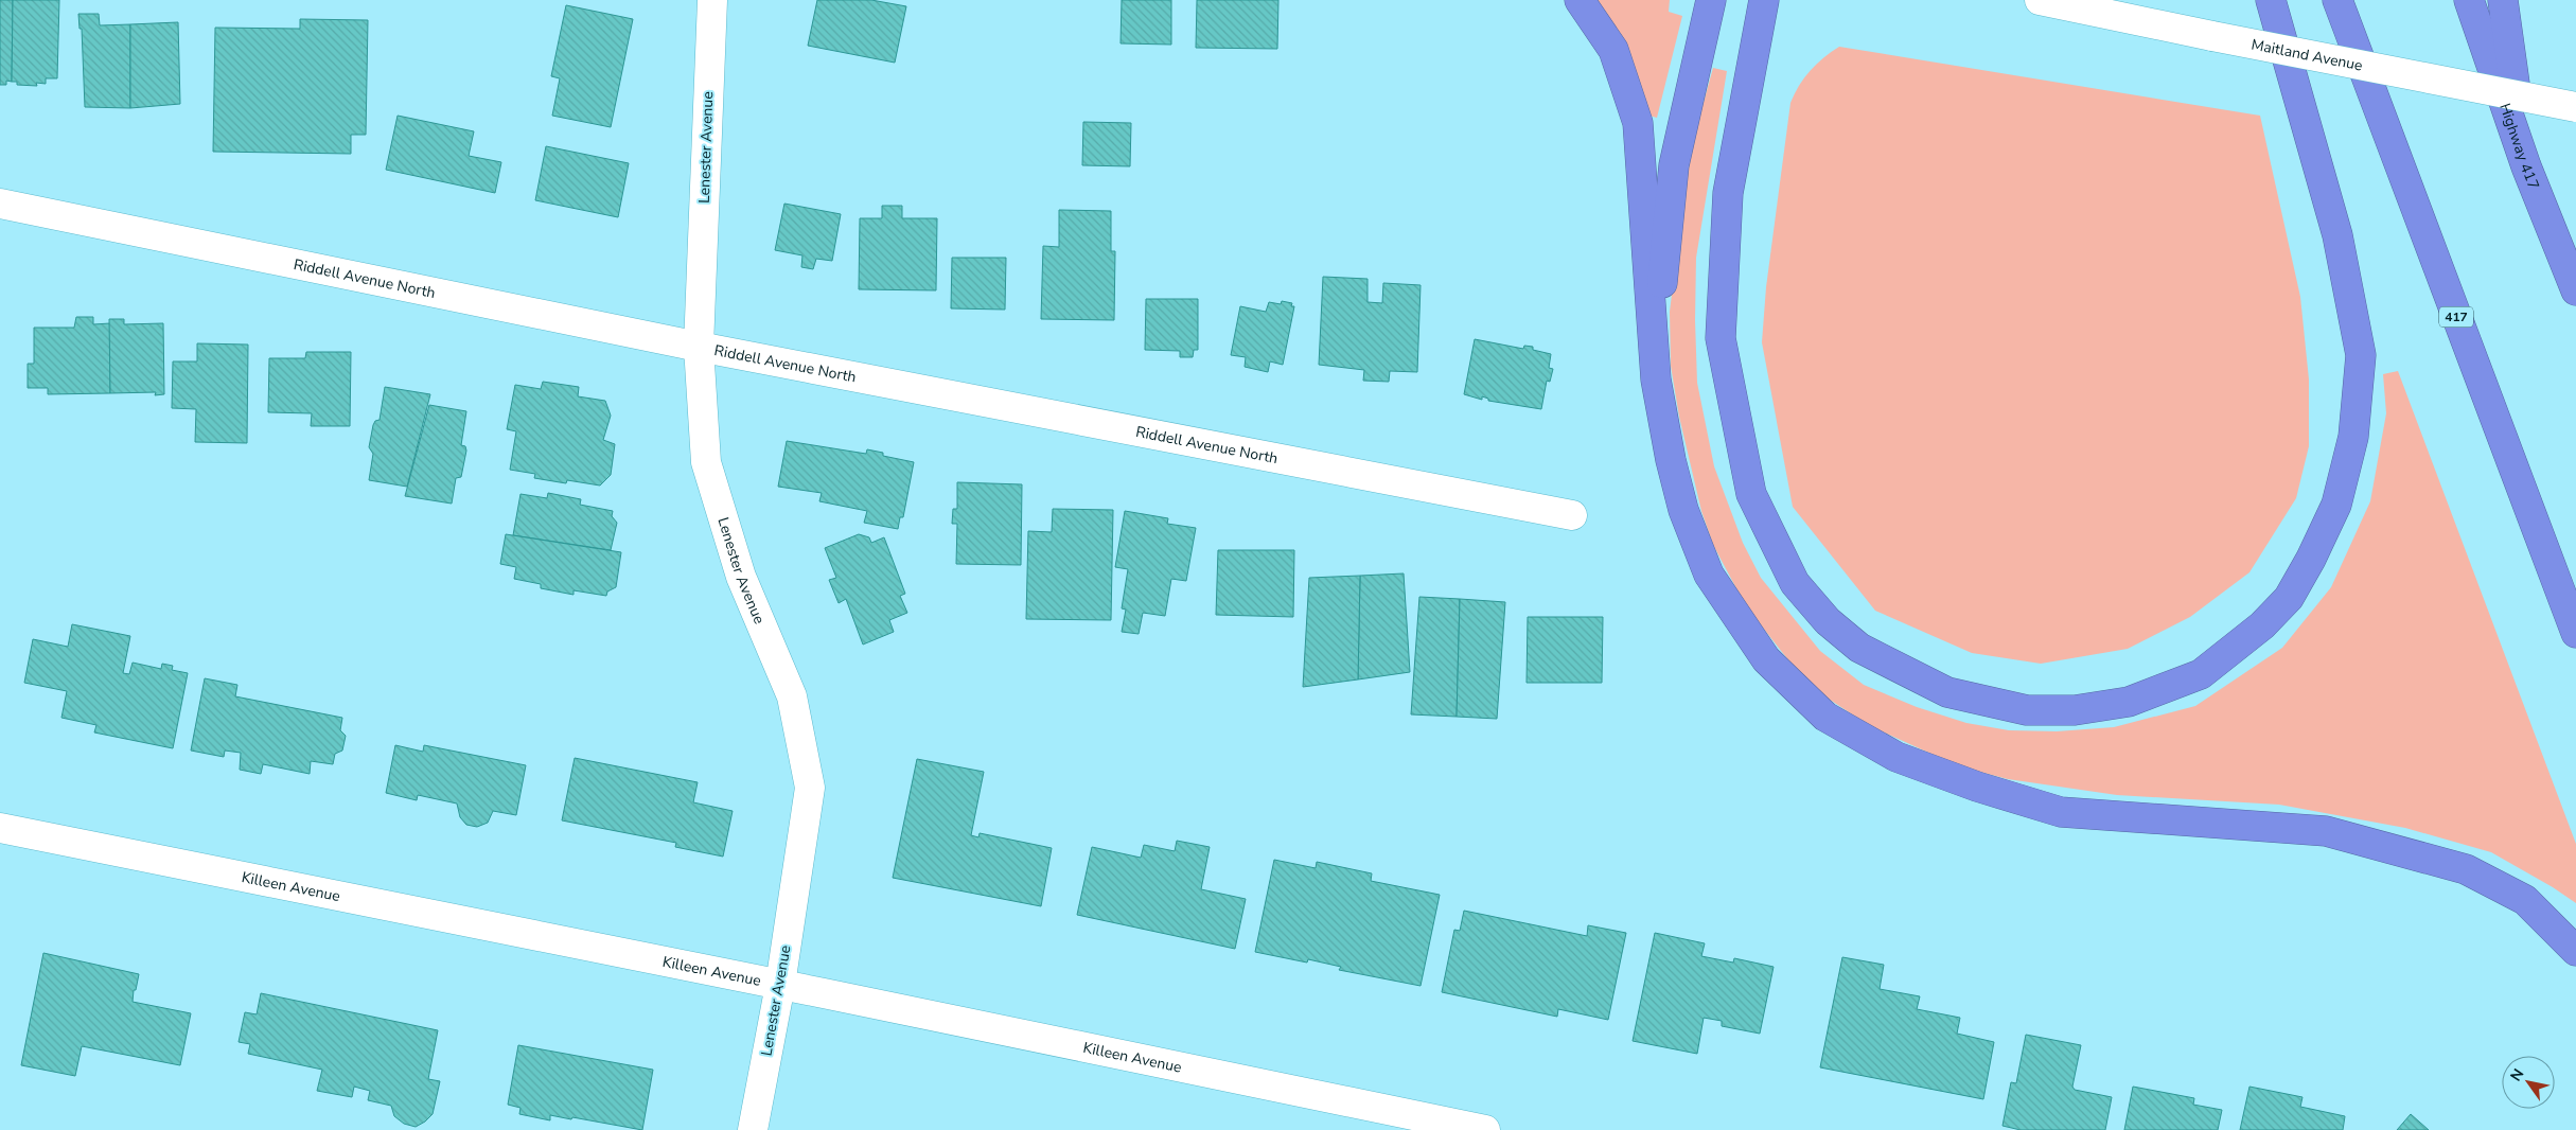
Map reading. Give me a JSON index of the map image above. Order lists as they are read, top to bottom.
{
  "streets": {
    "highway": ["Highway 417", "417"],
    "street": [
      "Maitland Avenue",
      "Lenester Avenue",
      "Riddell Avenue North",
      "Killeen Avenue"
    ]
  },
  "crossings": [
    ["Lenester Avenue", "Riddell Avenue North"],
    ["Lenester Avenue", "Killeen Avenue"]
  ],
  "north": "top left"
}
